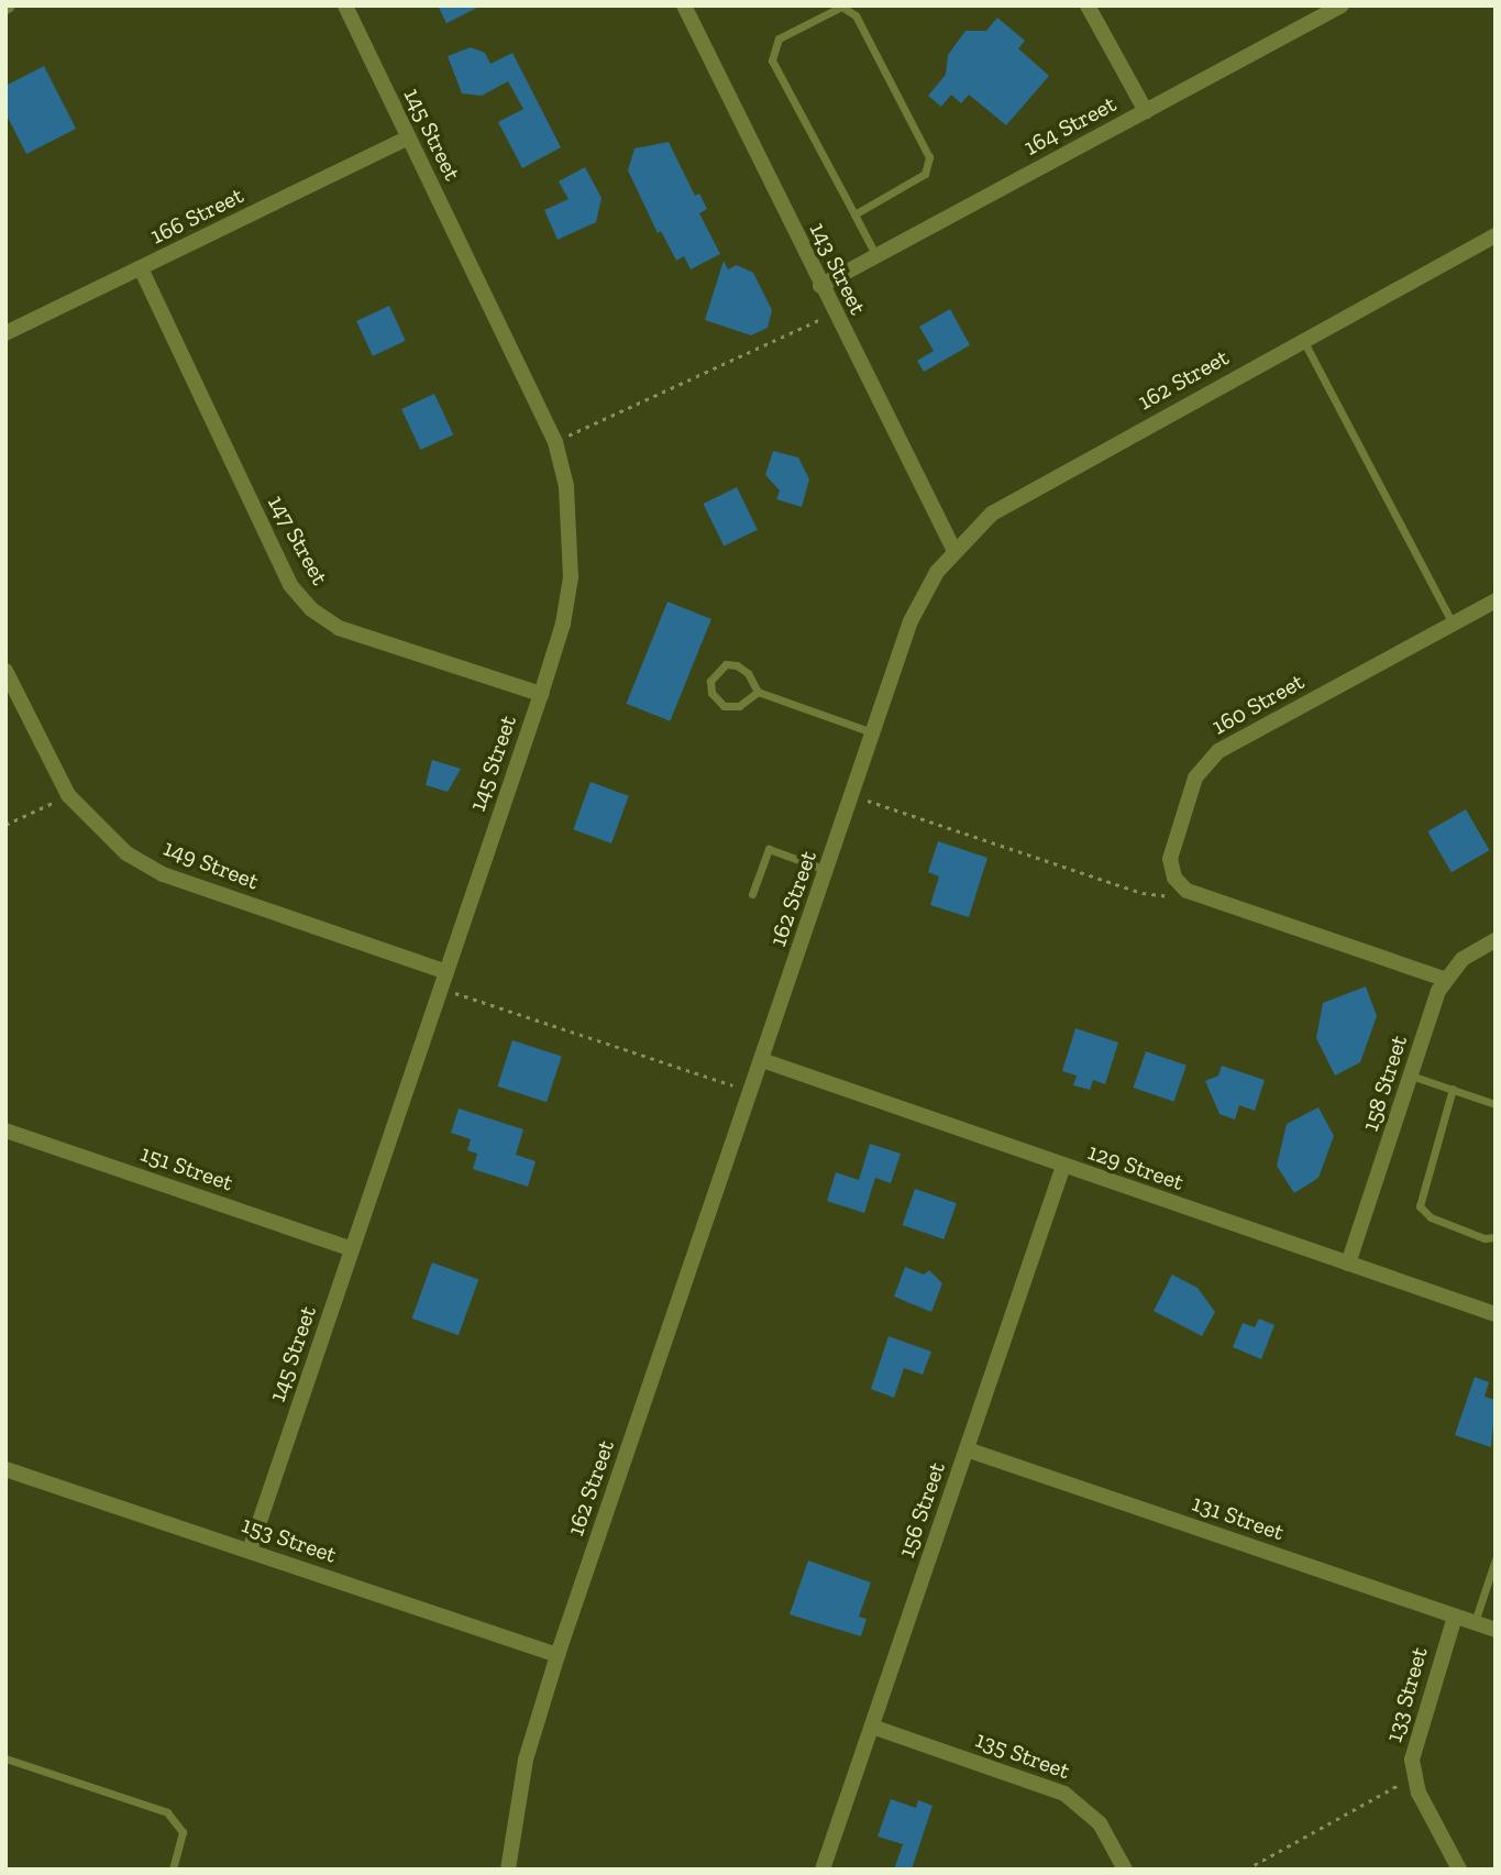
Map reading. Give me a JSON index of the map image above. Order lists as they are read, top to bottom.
{
  "streets": {
    "street": [
      "164 Street",
      "145 Street",
      "166 Street",
      "143 Street",
      "162 Street",
      "147 Street",
      "160 Street",
      "149 Street",
      "158 Street",
      "129 Street",
      "151 Street",
      "156 Street",
      "131 Street",
      "153 Street",
      "133 Street",
      "135 Street"
    ]
  },
  "crossings": [
    ["164 Street", "143 Street"],
    ["145 Street", "166 Street"],
    ["145 Street", "147 Street"],
    ["145 Street", "149 Street"],
    ["145 Street", "151 Street"],
    ["145 Street", "153 Street"],
    ["166 Street", "147 Street"],
    ["143 Street", "162 Street"],
    ["162 Street", "129 Street"],
    ["162 Street", "153 Street"],
    ["158 Street", "129 Street"],
    ["129 Street", "156 Street"],
    ["156 Street", "131 Street"],
    ["156 Street", "135 Street"],
    ["131 Street", "133 Street"]
  ]
}
